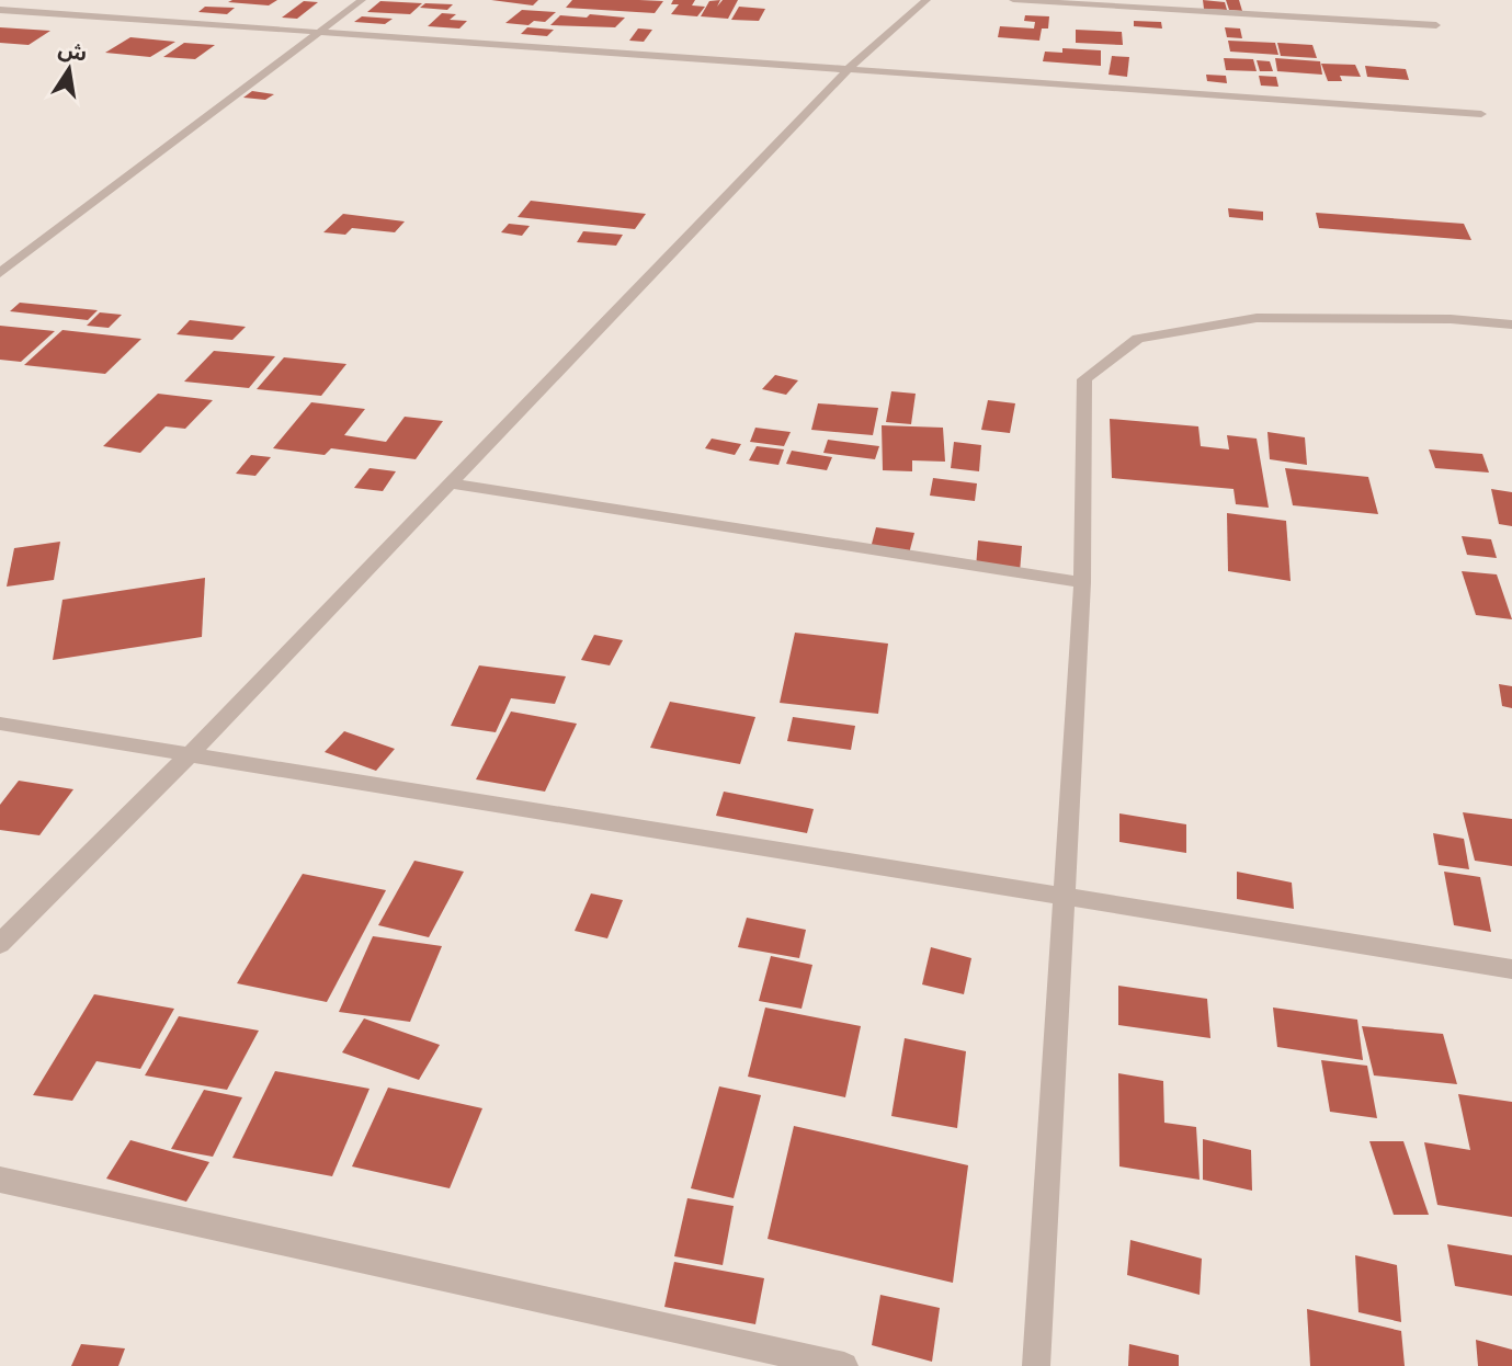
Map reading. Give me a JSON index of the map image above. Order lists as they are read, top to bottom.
{
  "north": "top"
}
